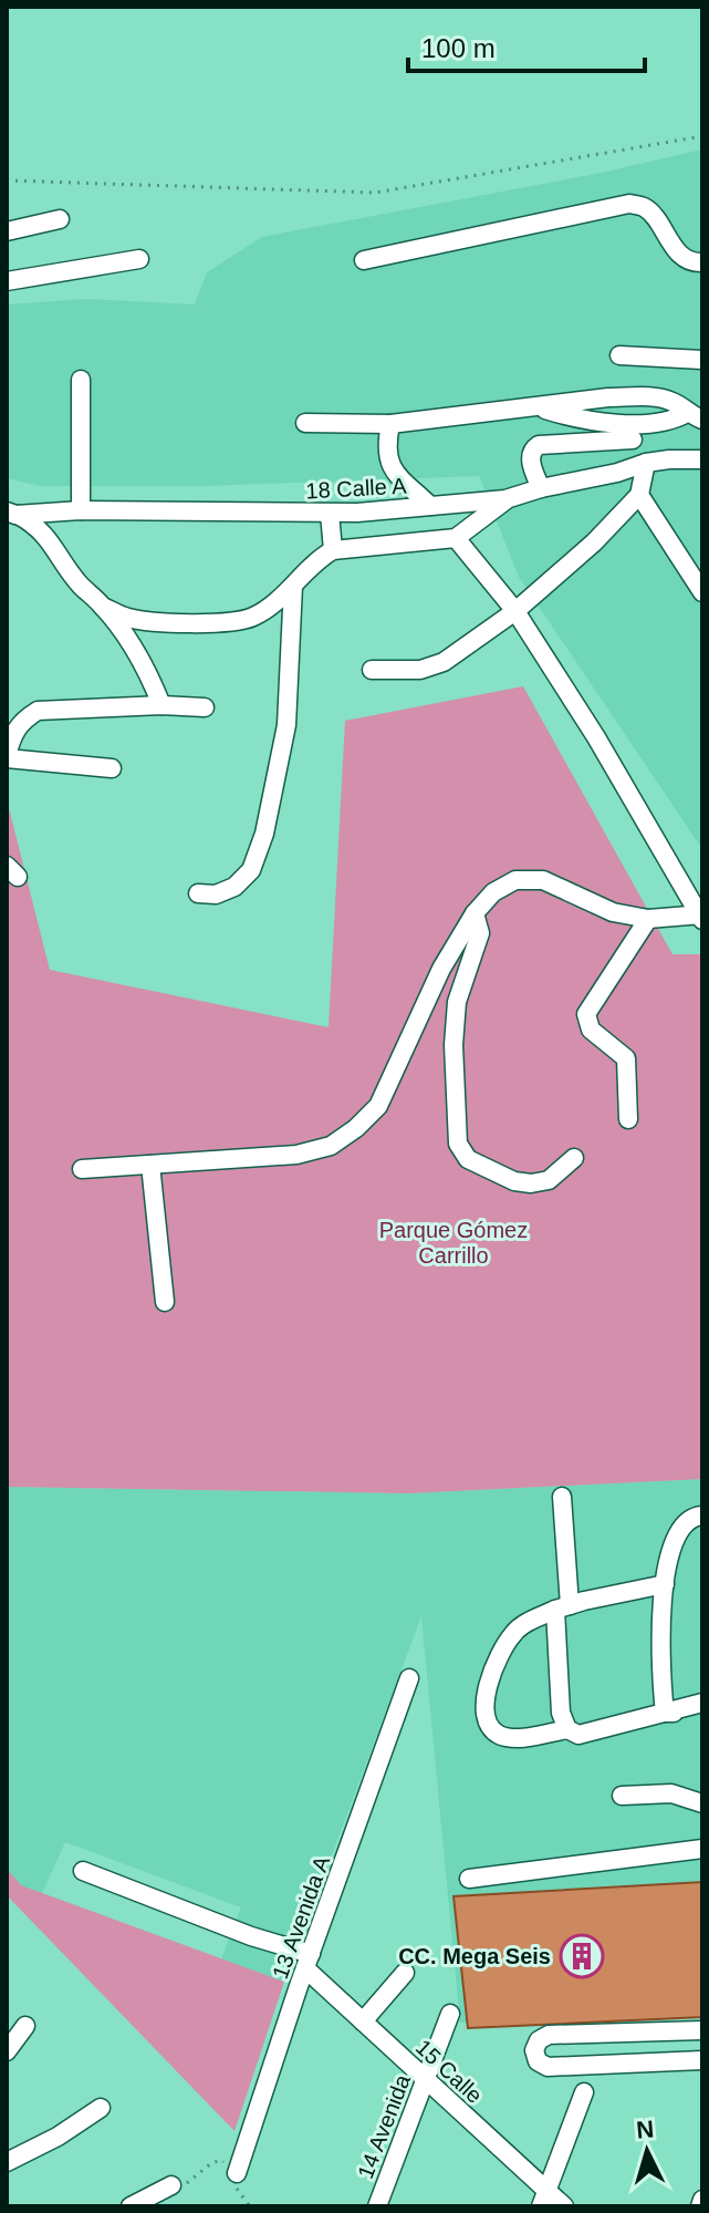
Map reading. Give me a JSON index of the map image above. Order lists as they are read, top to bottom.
{
  "streets": {
    "street": [
      "18 Calle A",
      "13 Avenida A",
      "15 Calle",
      "14 Avenida"
    ]
  },
  "crossings": [
    ["13 Avenida A", "15 Calle"],
    ["15 Calle", "14 Avenida"]
  ],
  "parks": ["Parque Gómez Carrillo"],
  "places": {
    "building": ["CC. Mega Seis"]
  },
  "scale_bar": "100 m",
  "north": "top"
}
